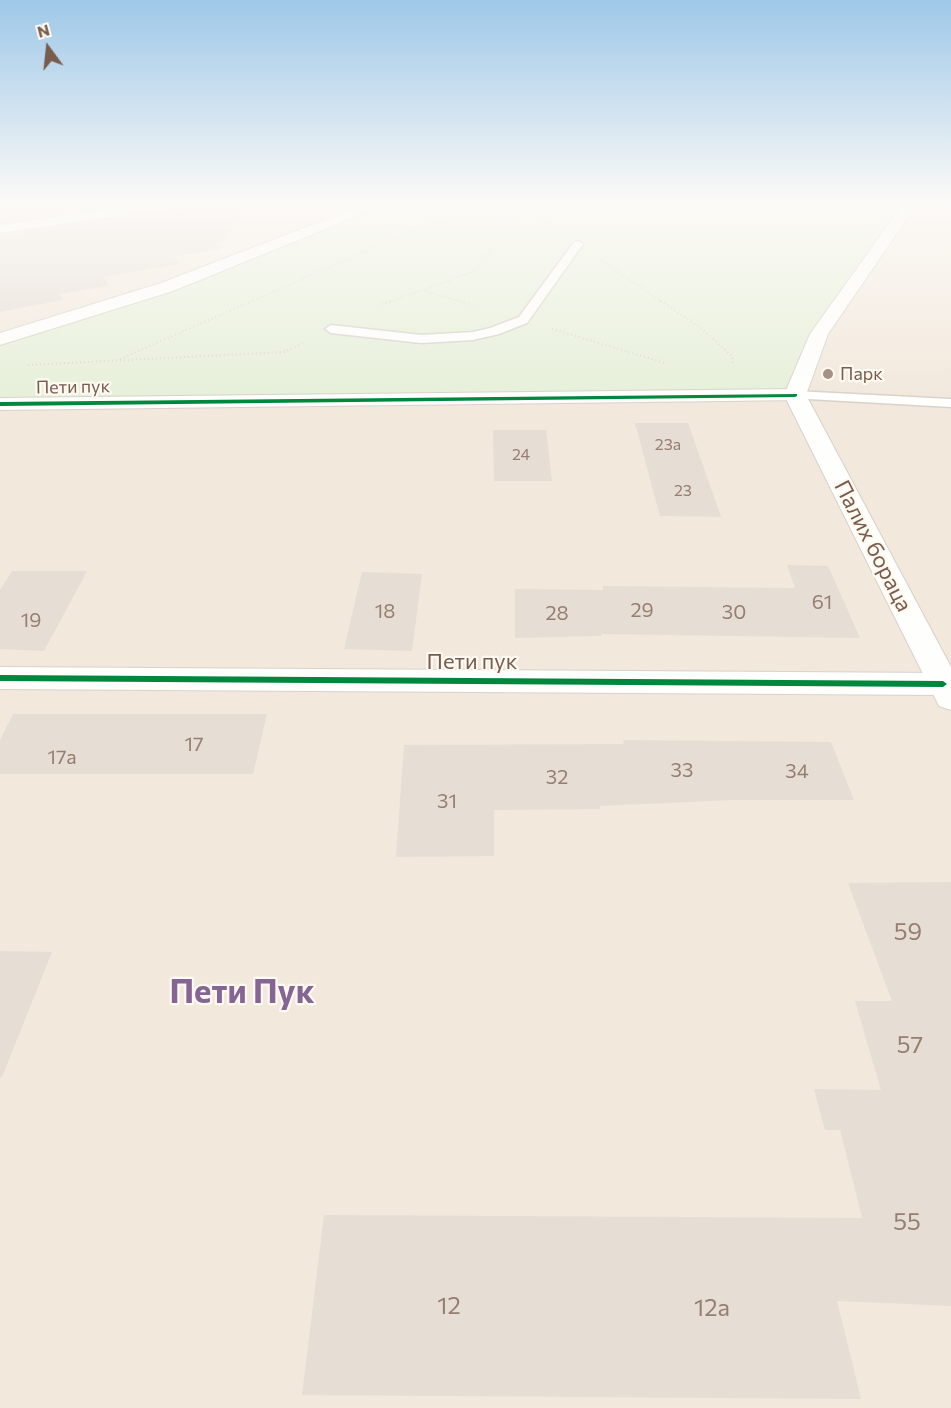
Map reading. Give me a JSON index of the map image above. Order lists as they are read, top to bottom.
{
  "streets": {
    "street": ["Пети пук", "Палих бораца"]
  },
  "crossings": [
    ["Пети пук", "Палих бораца"]
  ],
  "districts": ["Пети Пук"],
  "places": ["Парк"],
  "house_numbers": [
    "23a",
    "24",
    "23",
    "61",
    "29",
    "18",
    "30",
    "28",
    "19",
    "17",
    "17a",
    "33",
    "34",
    "32",
    "31",
    "59",
    "57",
    "55",
    "12",
    "12a"
  ],
  "north": "top"
}
